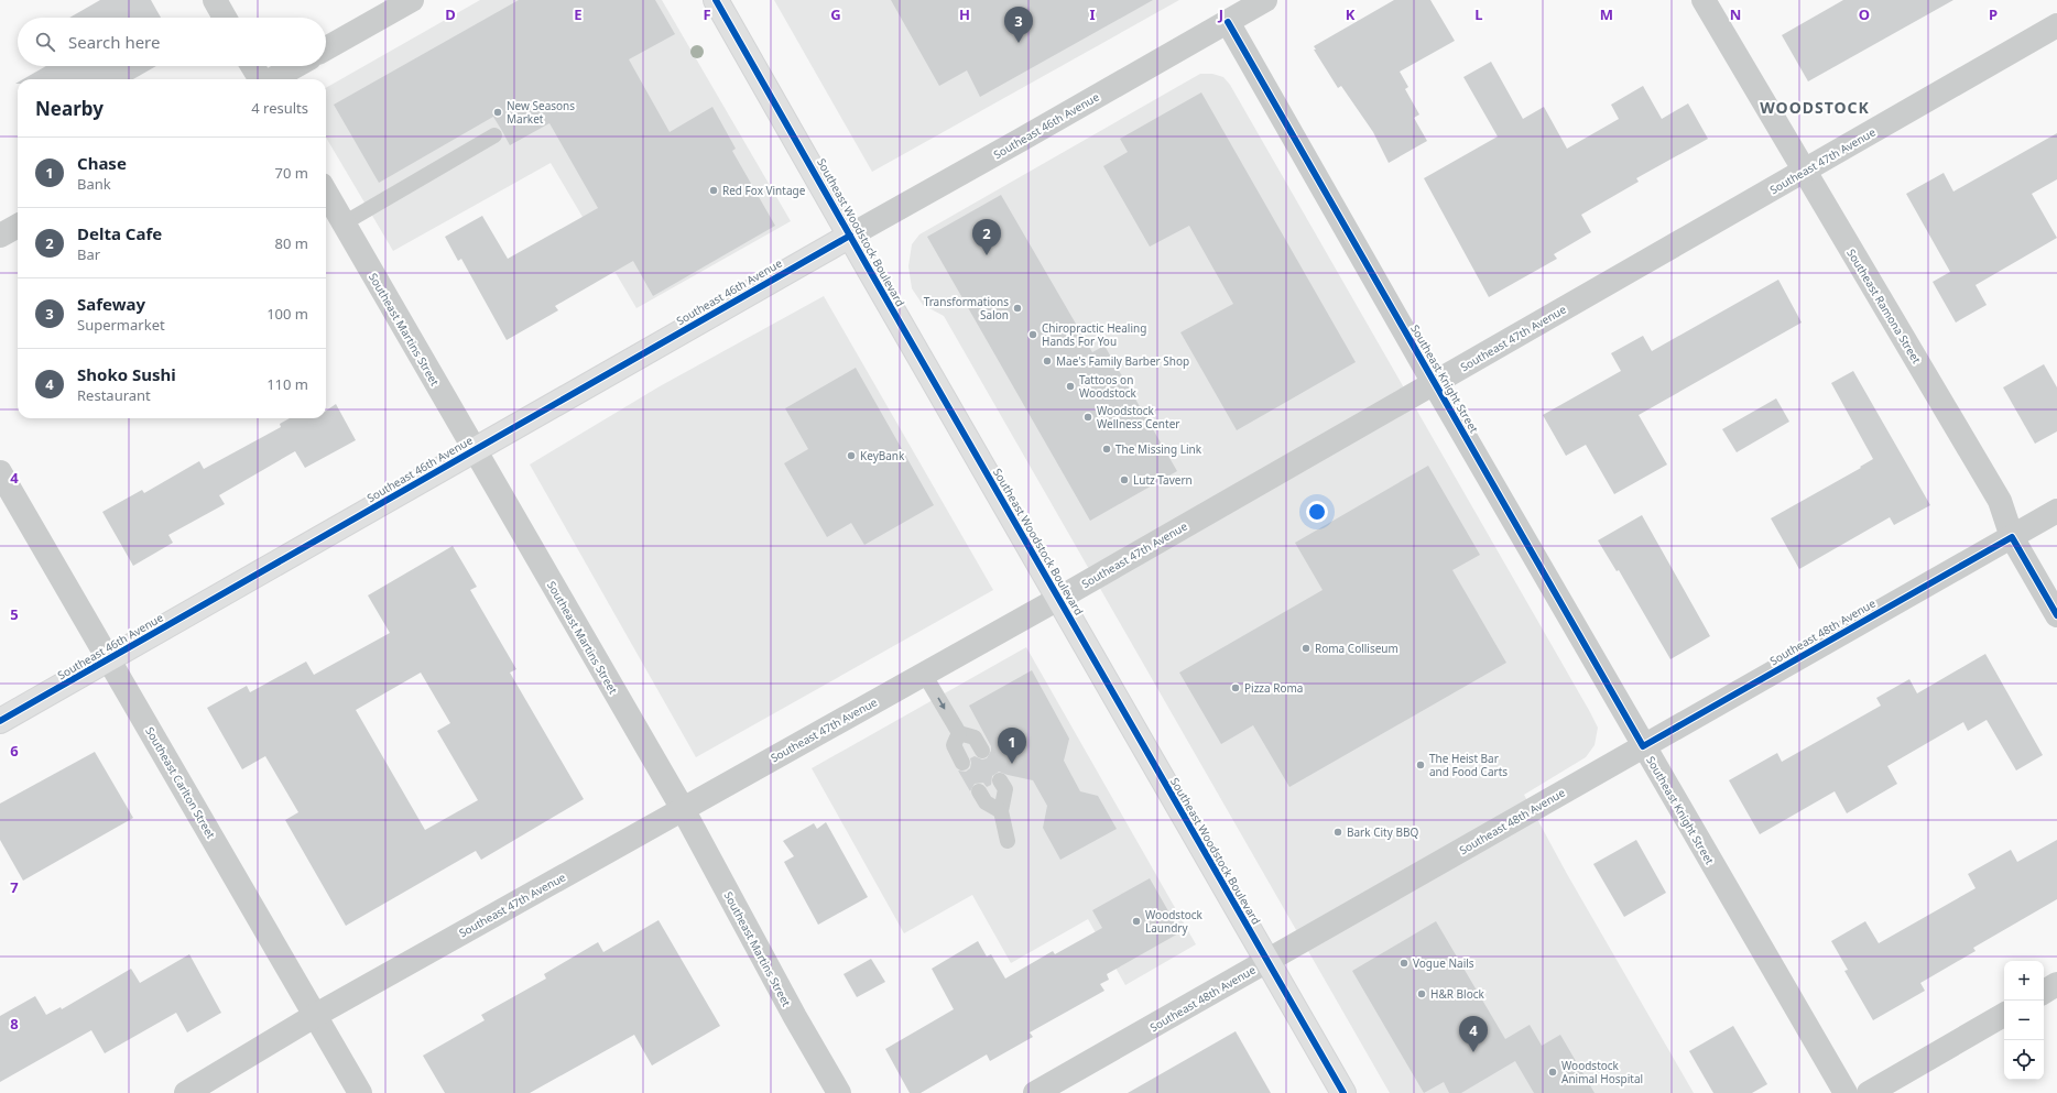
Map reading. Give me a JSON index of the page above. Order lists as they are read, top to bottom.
{
  "streets": {
    "main road": ["Southeast 46th Avenue", "Southeast Woodstock Boulevard"],
    "street": [
      "Southeast 47th Avenue",
      "Southeast Ramona Street",
      "Southeast Martins Street",
      "Southeast Knight Street",
      "Southeast 48th Avenue",
      "Southeast Carlton Street"
    ]
  },
  "crossings": [
    ["Southeast 46th Avenue", "Southeast Woodstock Boulevard"],
    ["Southeast 46th Avenue", "Southeast Martins Street"],
    ["Southeast 46th Avenue", "Southeast Knight Street"],
    ["Southeast 46th Avenue", "Southeast Carlton Street"],
    ["Southeast 47th Avenue", "Southeast Woodstock Boulevard"],
    ["Southeast 47th Avenue", "Southeast Ramona Street"],
    ["Southeast 47th Avenue", "Southeast Martins Street"],
    ["Southeast 47th Avenue", "Southeast Knight Street"],
    ["Southeast 47th Avenue", "Southeast Carlton Street"],
    ["Southeast Woodstock Boulevard", "Southeast 48th Avenue"],
    ["Southeast Ramona Street", "Southeast 48th Avenue"],
    ["Southeast Knight Street", "Southeast 48th Avenue"]
  ],
  "districts": ["WOODSTOCK"],
  "places": [
    "New Seasons Market",
    "Red Fox Vintage",
    "Transformations Salon",
    "Chiropractic Healing Hands For You",
    "Mae's Family Barber Shop",
    "Tattoos on Woodstock",
    "Woodstock Wellness Center",
    "The Missing Link",
    "KeyBank",
    "Lutz Tavern",
    "Roma Colliseum",
    "Pizza Roma",
    "The Heist Bar and Food Carts",
    "Bark City BBQ",
    "Woodstock Laundry",
    "Vogue Nails",
    "H&R Block",
    "Woodstock Animal Hospital"
  ],
  "page": {
    "pins": [
      "3",
      "2",
      "1",
      "4"
    ],
    "search": "Search here",
    "heading": ["Nearby", "4 results"],
    "list": [
      {
        "mark": "1",
        "name": "Chase",
        "note": "Bank",
        "value": "70 m"
      },
      {
        "mark": "2",
        "name": "Delta Cafe",
        "note": "Bar",
        "value": "80 m"
      },
      {
        "mark": "3",
        "name": "Safeway",
        "note": "Supermarket",
        "value": "100 m"
      },
      {
        "mark": "4",
        "name": "Shoko Sushi",
        "note": "Restaurant",
        "value": "110 m"
      }
    ],
    "map_buttons": ["+", "−"]
  },
  "grid": {
    "columns": [
      "D",
      "E",
      "F",
      "G",
      "H",
      "I",
      "J",
      "K",
      "L",
      "M",
      "N",
      "O",
      "P"
    ],
    "rows": [
      "4",
      "5",
      "6",
      "7",
      "8"
    ]
  }
}
